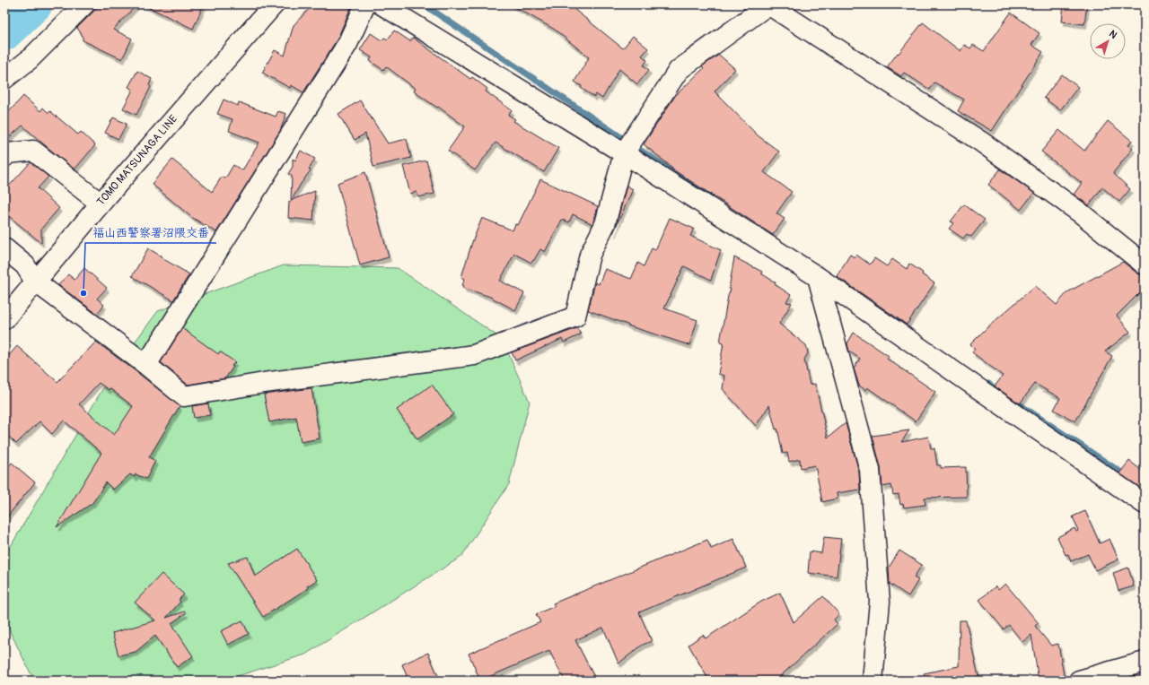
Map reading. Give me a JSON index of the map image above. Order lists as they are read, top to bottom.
{
  "streets": {
    "street": ["TOMO MATSUNAGA LINE"]
  },
  "places": ["福山西警察署沼隈交番"],
  "north": "top right"
}
